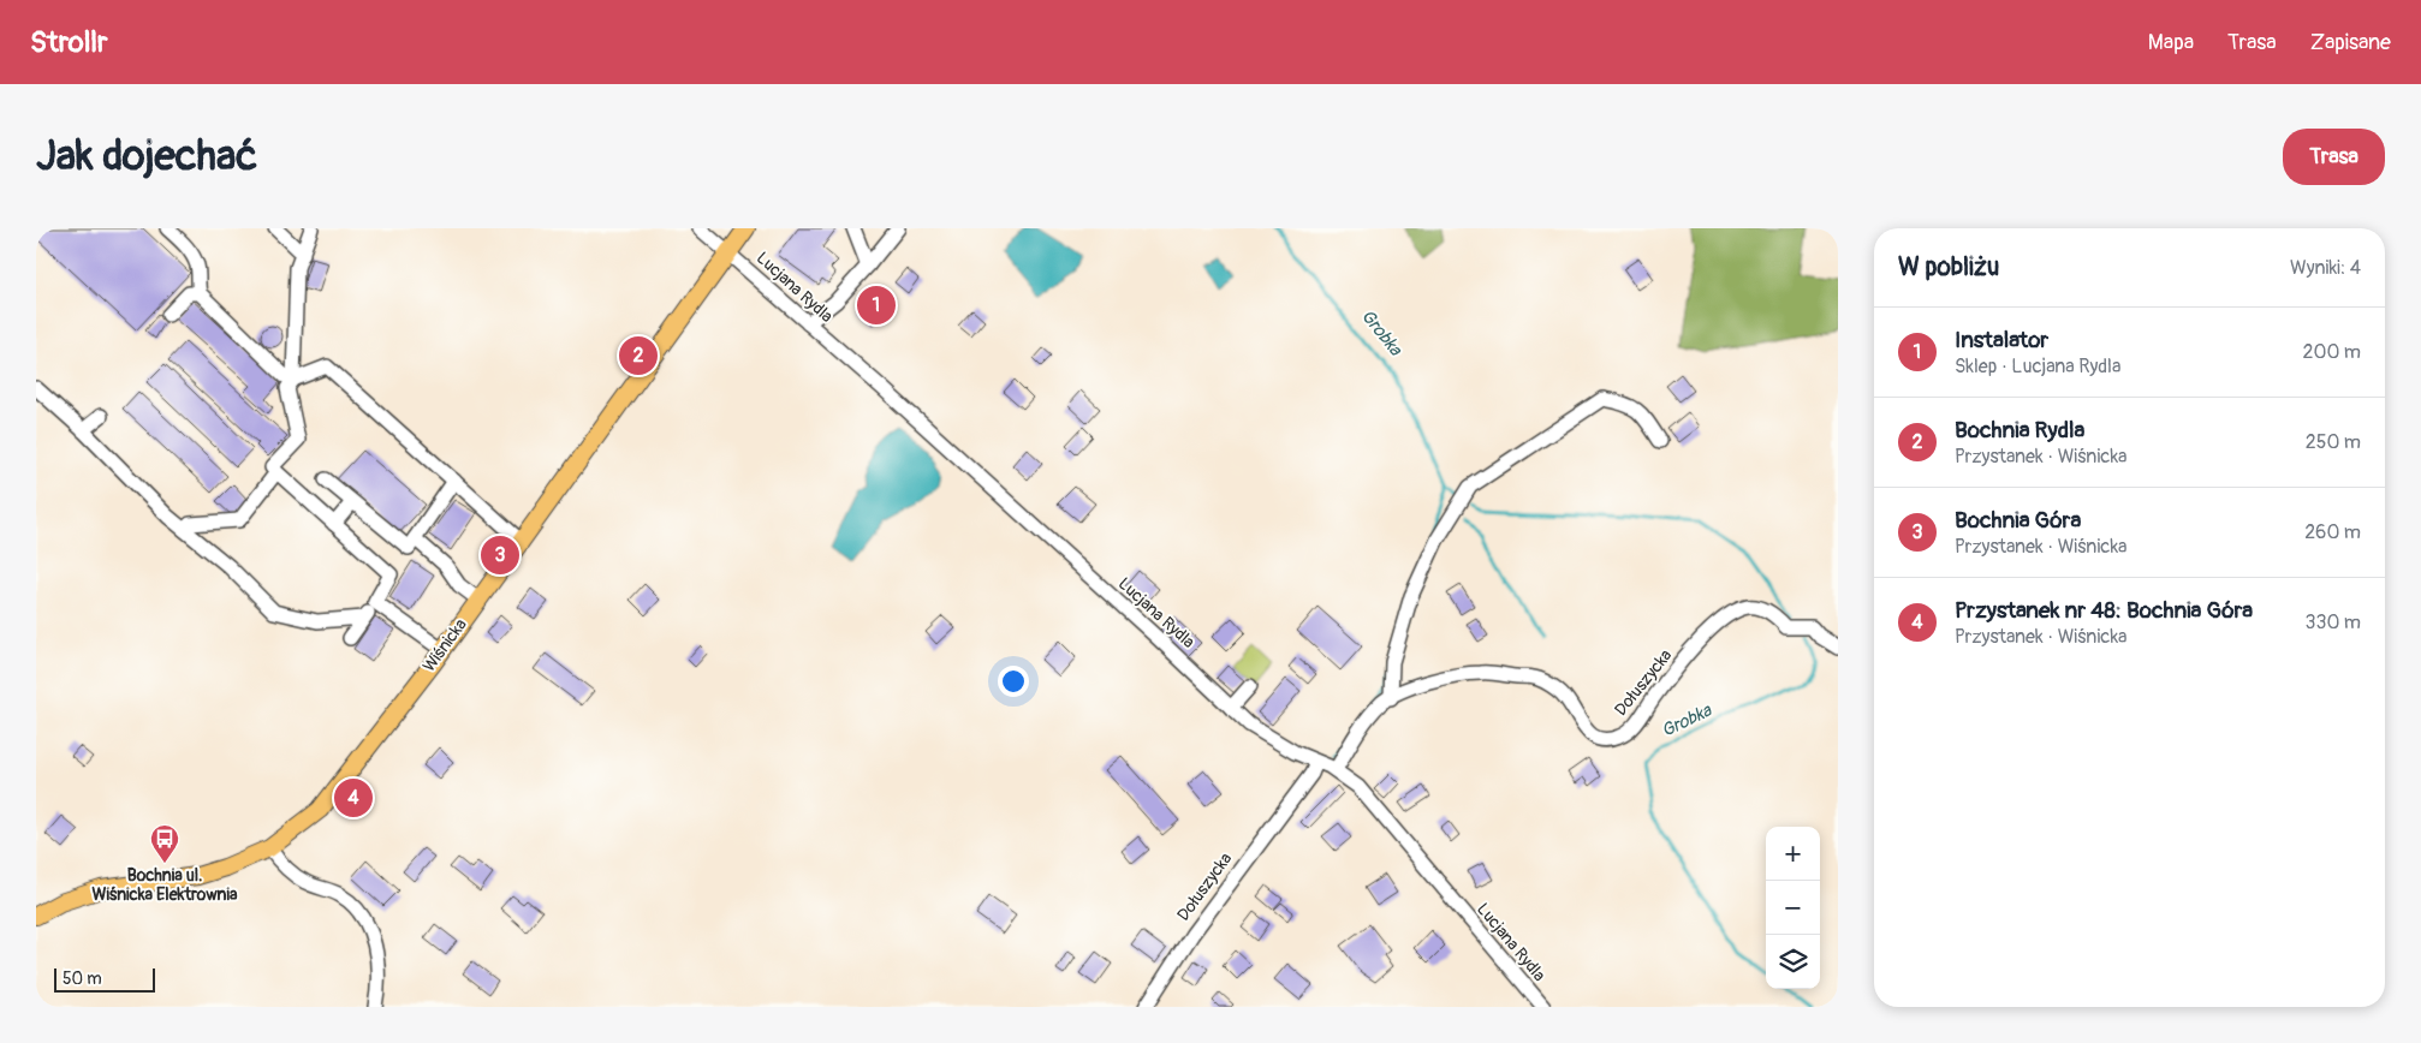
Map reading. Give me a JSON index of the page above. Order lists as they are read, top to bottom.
{
  "streets": {
    "main road": ["Wiśnicka"],
    "street": ["Lucjana Rydla", "Dołuszycka"]
  },
  "crossings": [
    ["Lucjana Rydla", "Wiśnicka"],
    ["Lucjana Rydla", "Dołuszycka"]
  ],
  "water": ["Grobka"],
  "places": {
    "bus stop": ["Bochnia ul. Wiśnicka Elektrownia"]
  },
  "scale_bar": "50 m",
  "page": {
    "header": "Strollr",
    "nav": ["Mapa", "Trasa", "Zapisane"],
    "buttons": "Trasa",
    "title": "Jak dojechać",
    "heading": ["W pobliżu", "Wyniki: 4"],
    "pins": [
      "1",
      "2",
      "3",
      "4"
    ],
    "list": [
      {
        "mark": "1",
        "name": "Instalator",
        "note": "Sklep · Lucjana Rydla",
        "value": "200 m"
      },
      {
        "mark": "2",
        "name": "Bochnia Rydla",
        "note": "Przystanek · Wiśnicka",
        "value": "250 m"
      },
      {
        "mark": "3",
        "name": "Bochnia Góra",
        "note": "Przystanek · Wiśnicka",
        "value": "260 m"
      },
      {
        "mark": "4",
        "name": "Przystanek nr 48: Bochnia Góra",
        "note": "Przystanek · Wiśnicka",
        "value": "330 m"
      }
    ],
    "map_buttons": ["+", "−"],
    "scale": "50 m"
  }
}
